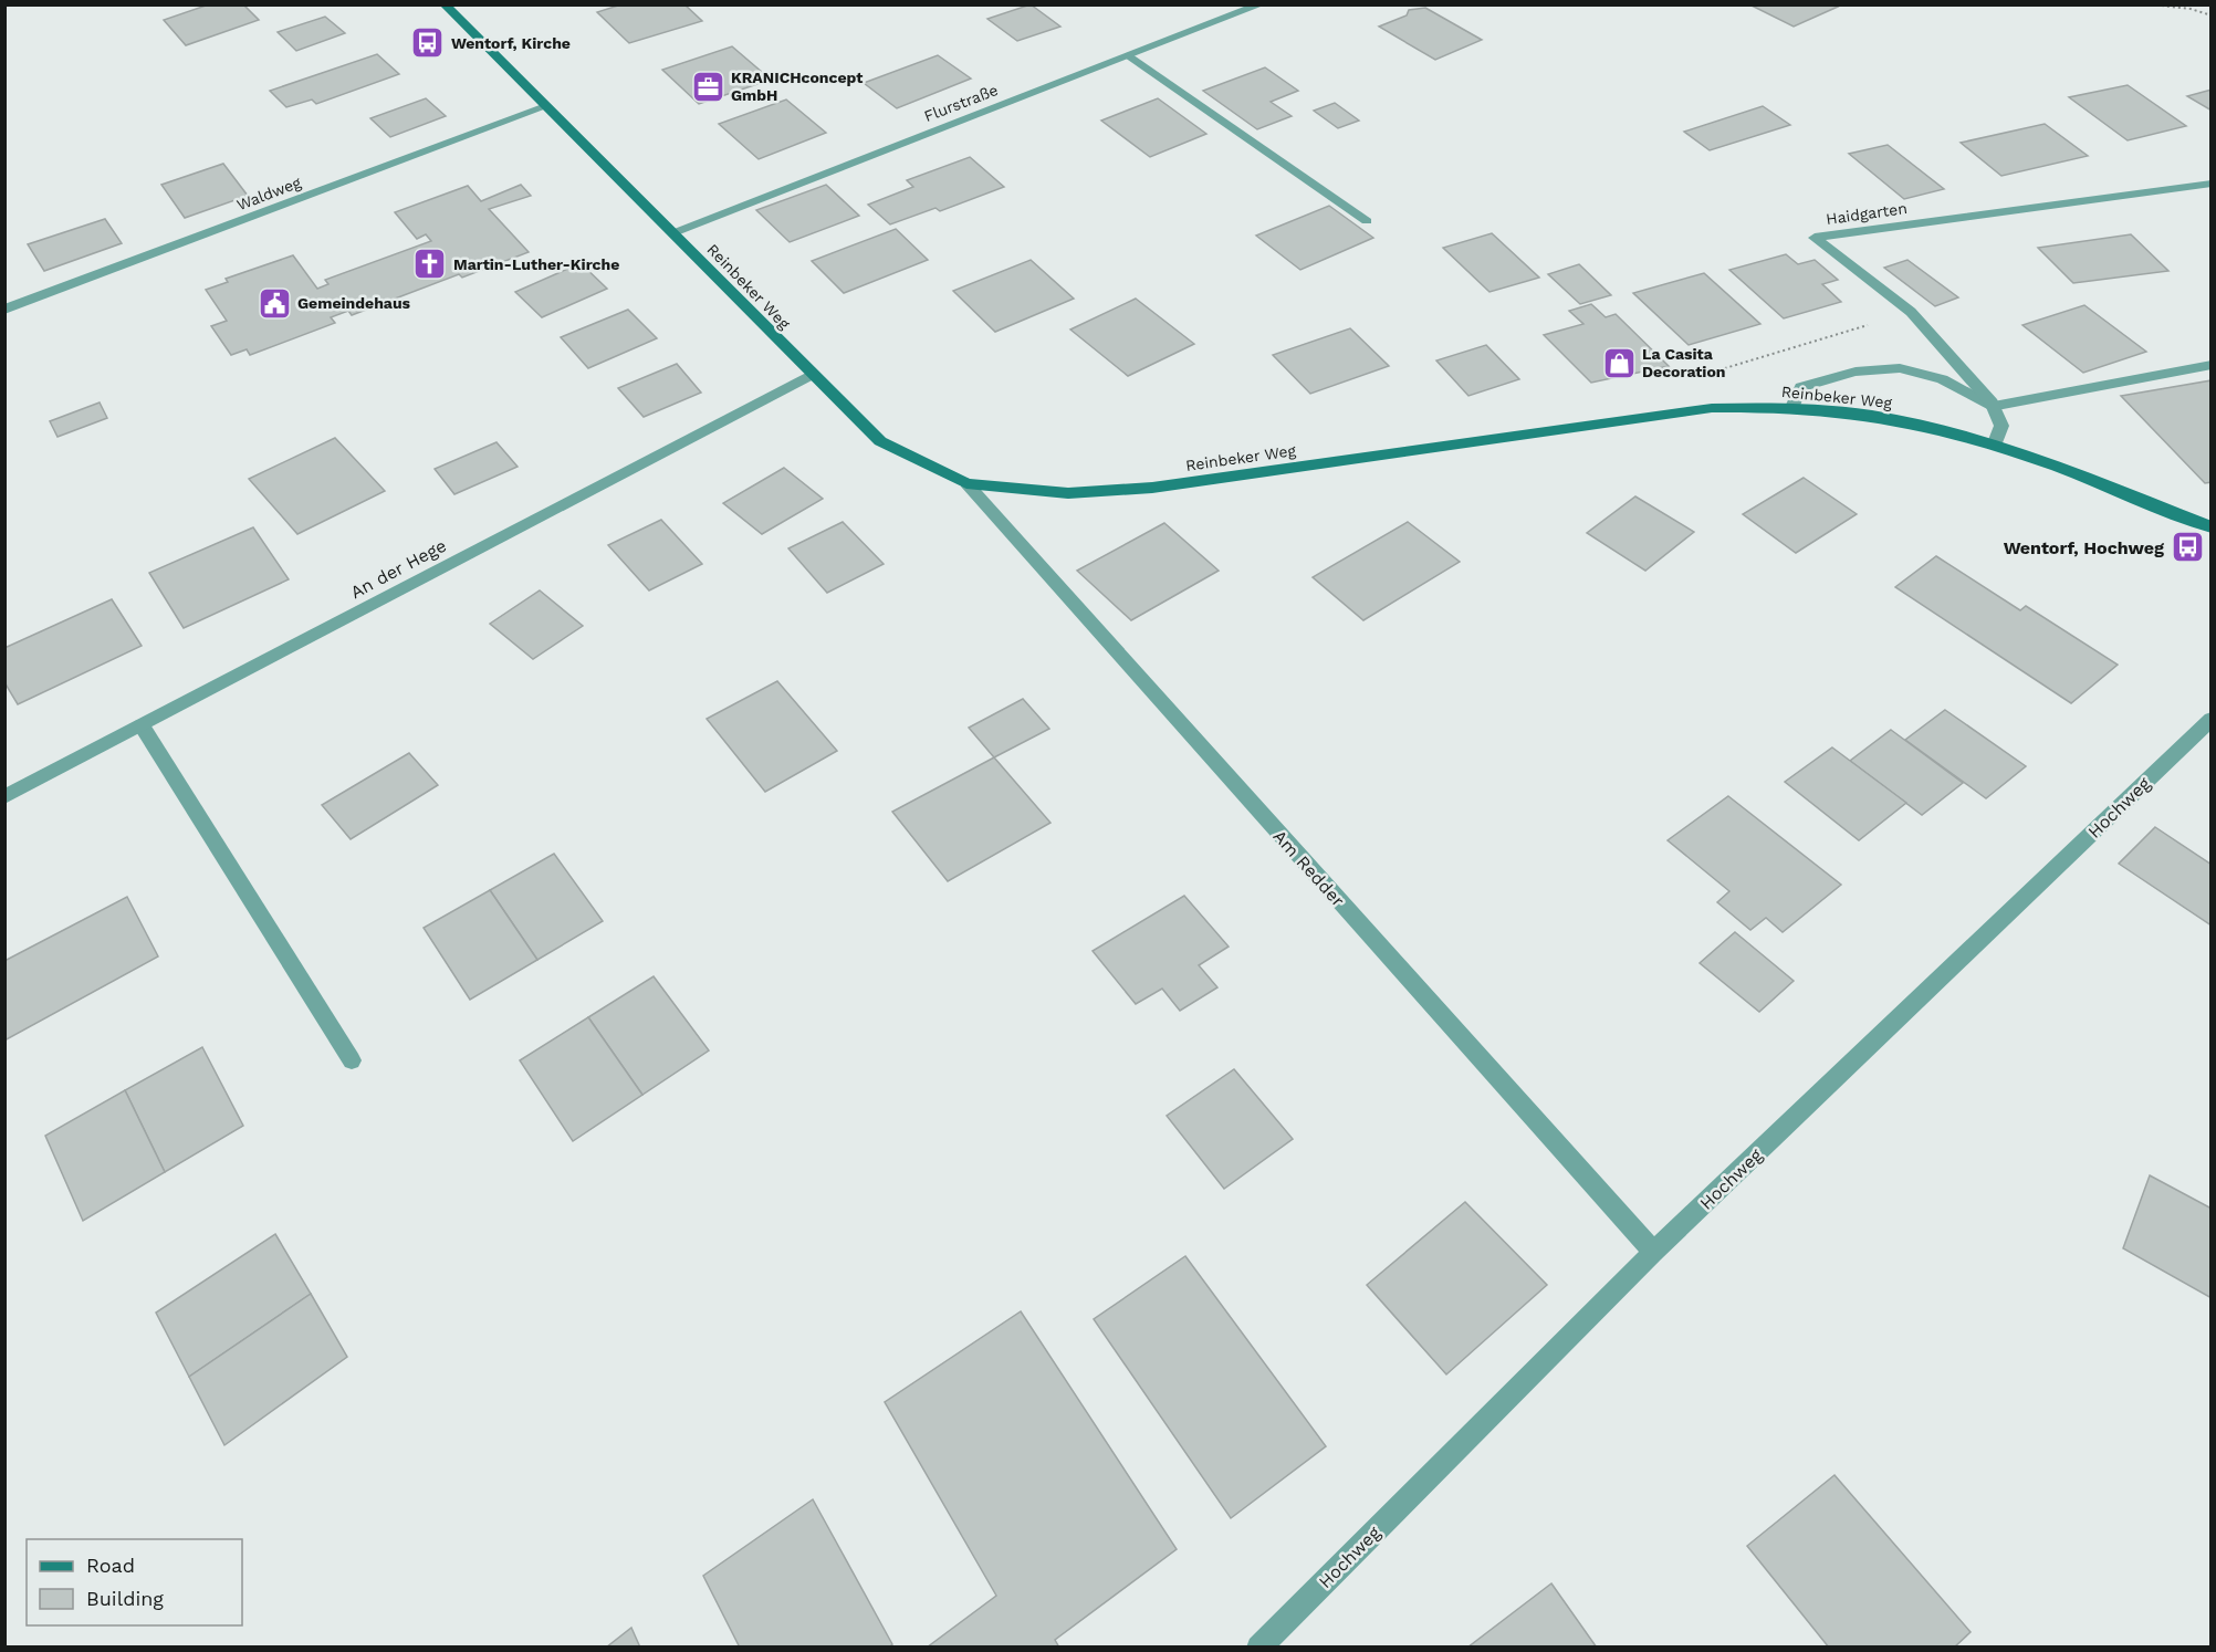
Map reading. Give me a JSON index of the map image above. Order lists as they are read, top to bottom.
{
  "streets": {
    "main road": ["Reinbeker Weg"],
    "street": [
      "Flurstraße",
      "Waldweg",
      "Haidgarten",
      "An der Hege",
      "Hochweg",
      "Am Redder"
    ]
  },
  "crossings": [
    ["Flurstraße", "Reinbeker Weg"],
    ["Waldweg", "Reinbeker Weg"],
    ["Haidgarten", "Reinbeker Weg"],
    ["Reinbeker Weg", "An der Hege"],
    ["Reinbeker Weg", "Am Redder"],
    ["Hochweg", "Am Redder"]
  ],
  "places": {
    "bus stop": ["Wentorf, Kirche", "Wentorf, Hochweg"],
    "office": ["KRANICHconcept GmbH"],
    "church": ["Martin-Luther-Kirche"],
    "public building": ["Gemeindehaus"],
    "shop": ["La Casita Decoration"]
  },
  "legend": ["Road", "Building"]
}
